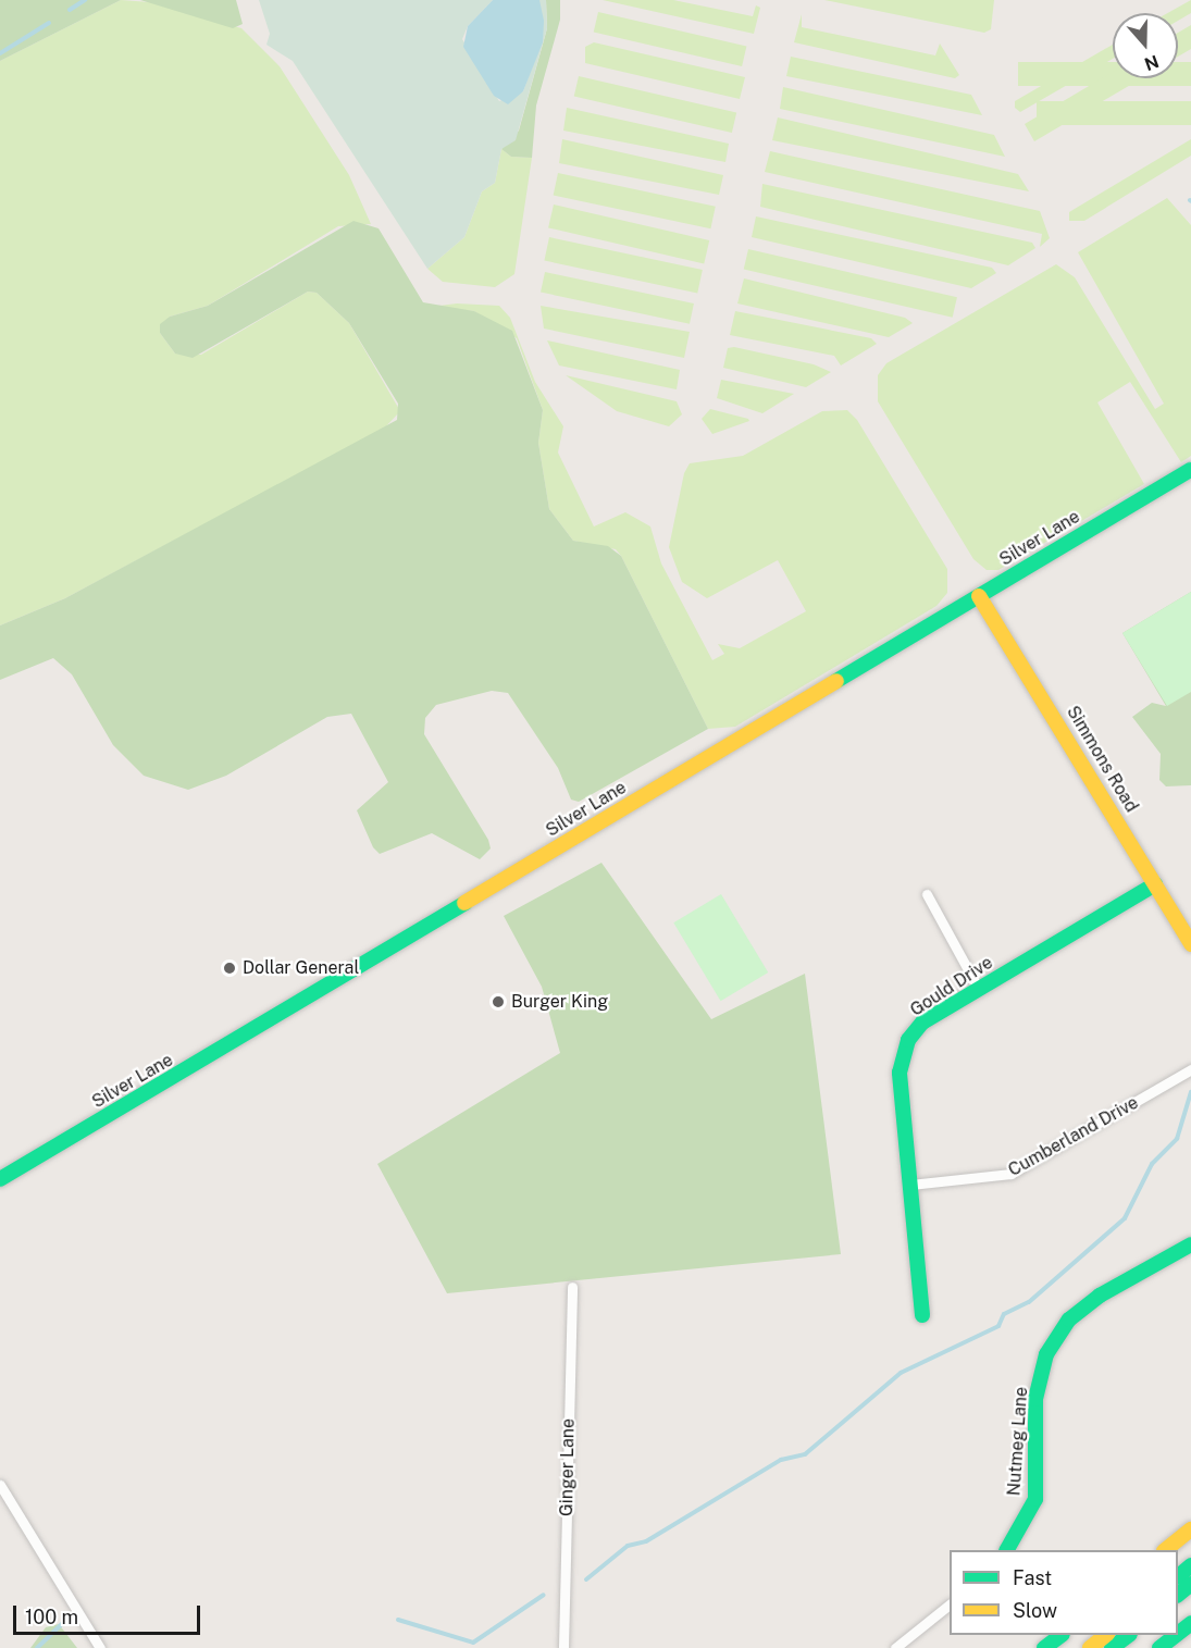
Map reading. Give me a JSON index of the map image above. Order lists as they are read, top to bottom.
{
  "streets": {
    "main road": [
      "Silver Lane",
      "Simmons Road",
      "Gould Drive",
      "Nutmeg Lane"
    ],
    "street": ["Cumberland Drive", "Ginger Lane"]
  },
  "crossings": [
    ["Silver Lane", "Simmons Road"],
    ["Simmons Road", "Gould Drive"],
    ["Gould Drive", "Cumberland Drive"]
  ],
  "places": ["Dollar General", "Burger King"],
  "legend": ["Fast", "Slow"],
  "scale_bar": "100 m",
  "north": "bottom"
}
